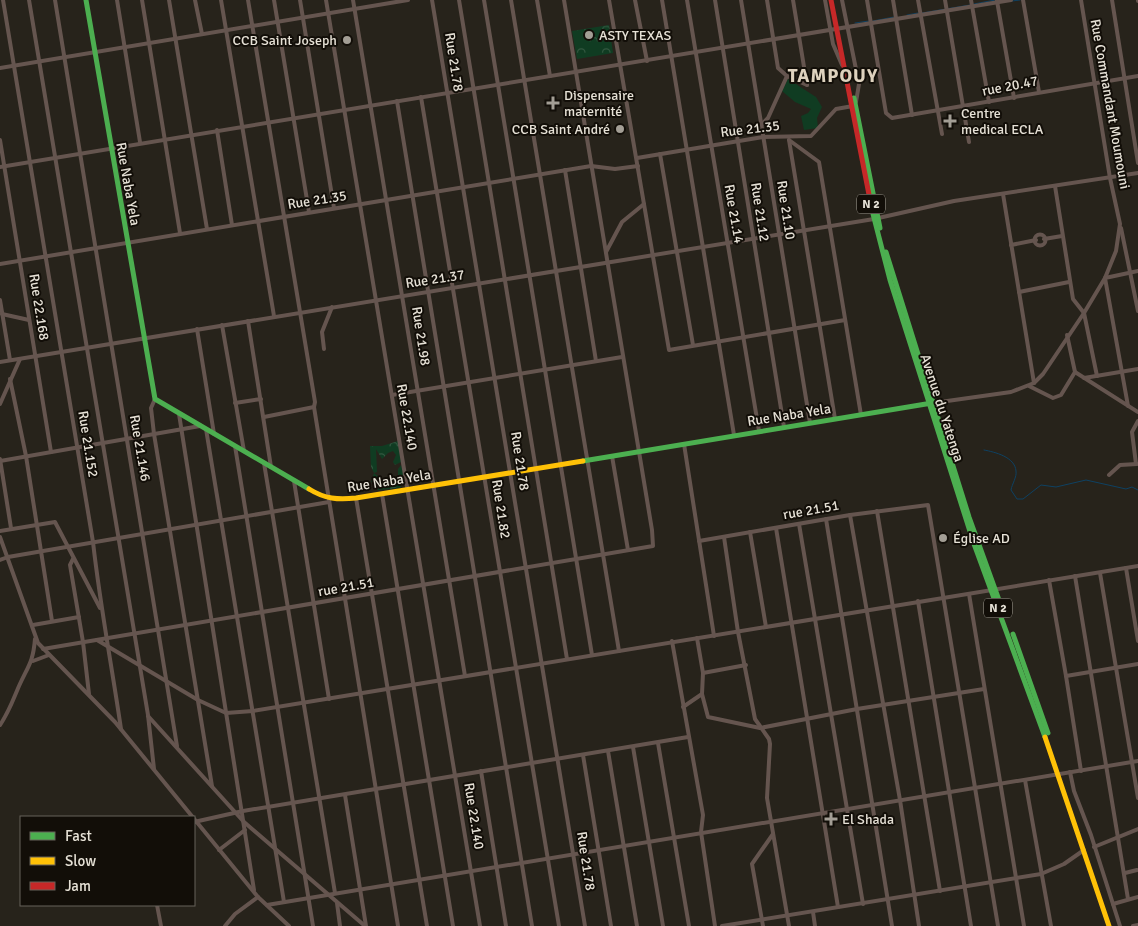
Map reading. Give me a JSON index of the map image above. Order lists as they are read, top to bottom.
{
  "streets": {
    "street": [
      "Rue 21.78",
      "rue 20.47",
      "Rue Commandant Moumouni",
      "Rue 21.35",
      "Rue Naba Yela",
      "N 2",
      "Rue 21.10",
      "Rue 21.12",
      "Rue 21.14",
      "Rue 21.37",
      "Rue 22.168",
      "Rue 21.98",
      "Avenue du Yatenga",
      "Rue 22.140",
      "Rue 21.152",
      "Rue 21.146",
      "Rue 21.82",
      "rue 21.51"
    ]
  },
  "crossings": [
    ["Rue 21.78", "Rue 21.35"],
    ["Rue 21.78", "Rue Naba Yela"],
    ["Rue 21.78", "Rue 21.37"],
    ["Rue 21.78", "rue 21.51"],
    ["rue 20.47", "Rue Commandant Moumouni"],
    ["Rue Commandant Moumouni", "Rue Naba Yela"],
    ["Rue Commandant Moumouni", "Rue 21.37"],
    ["Rue Commandant Moumouni", "Avenue du Yatenga"],
    ["Rue 21.35", "Rue Naba Yela"],
    ["Rue 21.35", "Rue 21.10"],
    ["Rue 21.35", "Rue 21.12"],
    ["Rue 21.35", "Rue 21.14"],
    ["Rue 21.35", "Rue 22.168"],
    ["Rue 21.35", "Rue 21.98"],
    ["Rue 21.35", "Avenue du Yatenga"],
    ["Rue 21.35", "Rue 22.140"],
    ["Rue 21.35", "Rue 21.152"],
    ["Rue 21.35", "Rue 21.146"],
    ["Rue 21.35", "Rue 21.82"],
    ["Rue Naba Yela", "Rue 21.10"],
    ["Rue Naba Yela", "Rue 21.12"],
    ["Rue Naba Yela", "Rue 21.14"],
    ["Rue Naba Yela", "Rue 21.37"],
    ["Rue Naba Yela", "Rue 21.98"],
    ["Rue Naba Yela", "Avenue du Yatenga"],
    ["Rue Naba Yela", "Rue 22.140"],
    ["Rue Naba Yela", "Rue 21.82"],
    ["Rue Naba Yela", "rue 21.51"],
    ["Rue 21.10", "Rue 21.37"],
    ["Rue 21.12", "Rue 21.37"],
    ["Rue 21.14", "Rue 21.37"],
    ["Rue 21.37", "Rue 22.168"],
    ["Rue 21.37", "Rue 21.98"],
    ["Rue 21.37", "Avenue du Yatenga"],
    ["Rue 21.37", "Rue 22.140"],
    ["Rue 21.37", "Rue 21.152"],
    ["Rue 21.37", "Rue 21.146"],
    ["Rue 21.37", "Rue 21.82"],
    ["Rue 21.98", "rue 21.51"],
    ["Rue 22.140", "rue 21.51"],
    ["Rue 21.152", "rue 21.51"],
    ["Rue 21.146", "rue 21.51"],
    ["Rue 21.82", "rue 21.51"]
  ],
  "districts": ["TAMPOUY"],
  "places": {
    "other": [
      "ASTY TEXAS",
      "CCB Saint Joseph",
      "CCB Saint André",
      "Église AD"
    ],
    "health": ["Dispensaire maternité", "Centre medical ECLA", "El Shada"]
  },
  "legend": ["Fast", "Slow", "Jam"]
}
